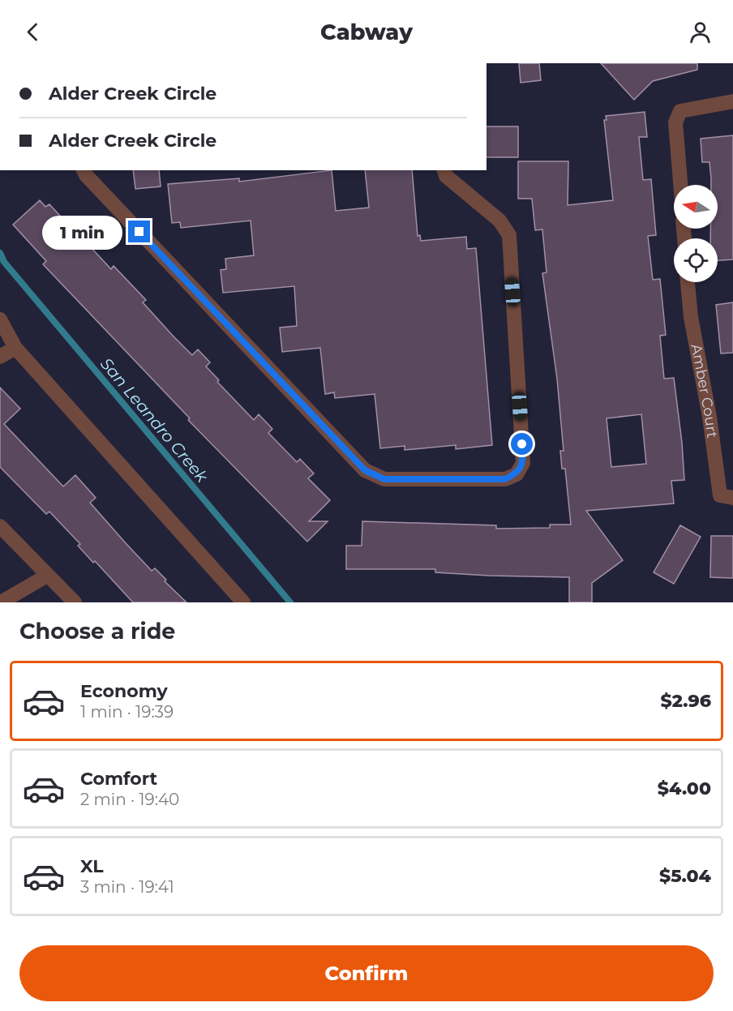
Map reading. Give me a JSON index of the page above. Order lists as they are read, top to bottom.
{
  "streets": {
    "street": ["Amber Court"]
  },
  "water": ["San Leandro Creek"],
  "north": "left",
  "page": {
    "header": "Cabway",
    "banner": ["Alder Creek Circle", "Alder Creek Circle"],
    "bubble": "1 min",
    "heading": "Choose a ride",
    "list": [
      {
        "name": "Economy",
        "note": "1 min · 19:39",
        "value": "$2.96"
      },
      {
        "name": "Comfort",
        "note": "2 min · 19:40",
        "value": "$4.00"
      },
      {
        "name": "XL",
        "note": "3 min · 19:41",
        "value": "$5.04"
      }
    ],
    "buttons": "Confirm"
  }
}
